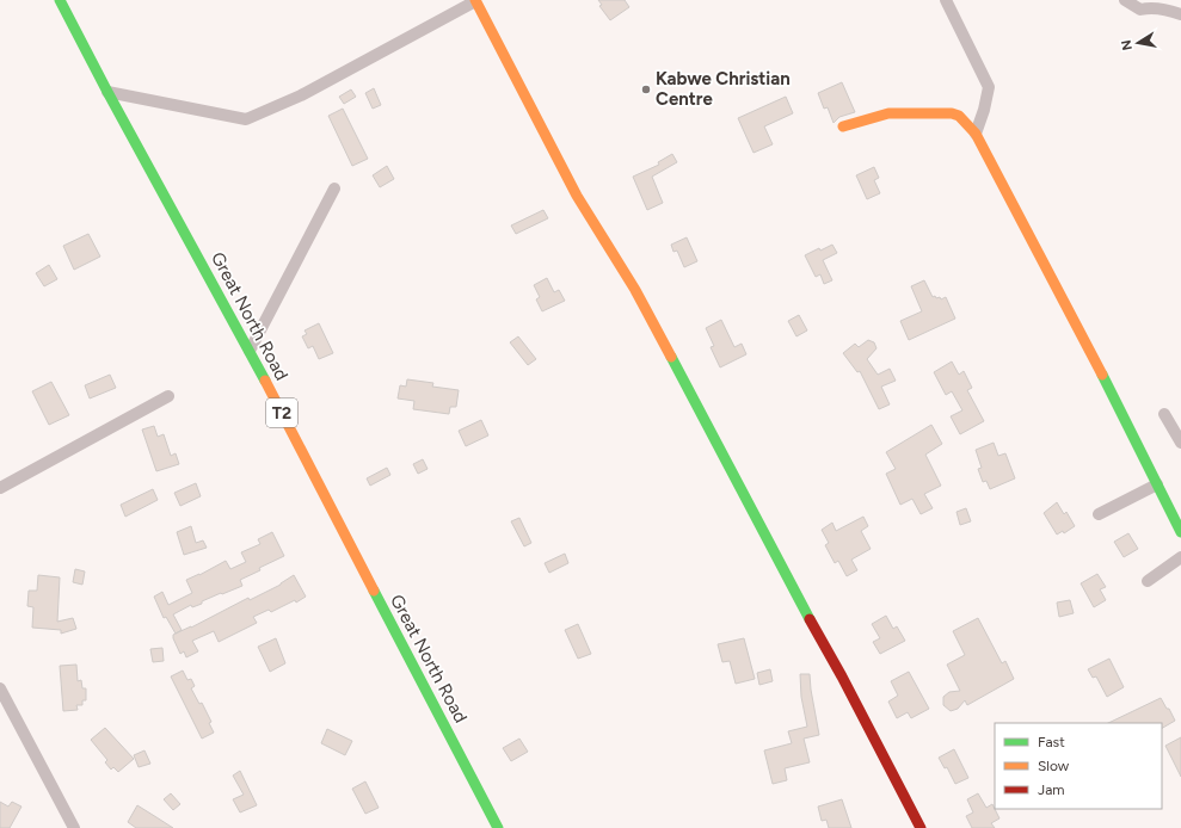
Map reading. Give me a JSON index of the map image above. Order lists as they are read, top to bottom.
{
  "streets": {
    "main road": ["Great North Road", "T2"]
  },
  "places": ["Kabwe Christian Centre"],
  "legend": ["Fast", "Slow", "Jam"],
  "north": "left"
}
